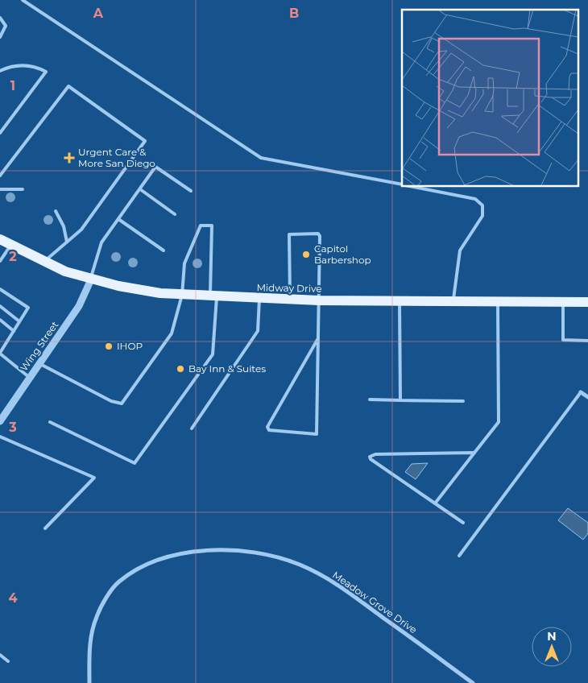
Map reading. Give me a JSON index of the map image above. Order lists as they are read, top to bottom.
{
  "streets": {
    "main road": ["Midway Drive"],
    "street": ["Wing Street", "Meadow Grove Drive"]
  },
  "crossings": [
    ["Midway Drive", "Wing Street"]
  ],
  "places": {
    "health": ["Urgent Care & More San Diego"],
    "other": ["Capitol Barbershop", "IHOP", "Bay Inn & Suites"]
  },
  "north": "top",
  "grid": {
    "columns": ["A", "B"],
    "rows": [
      "1",
      "2",
      "3",
      "4"
    ]
  }
}
